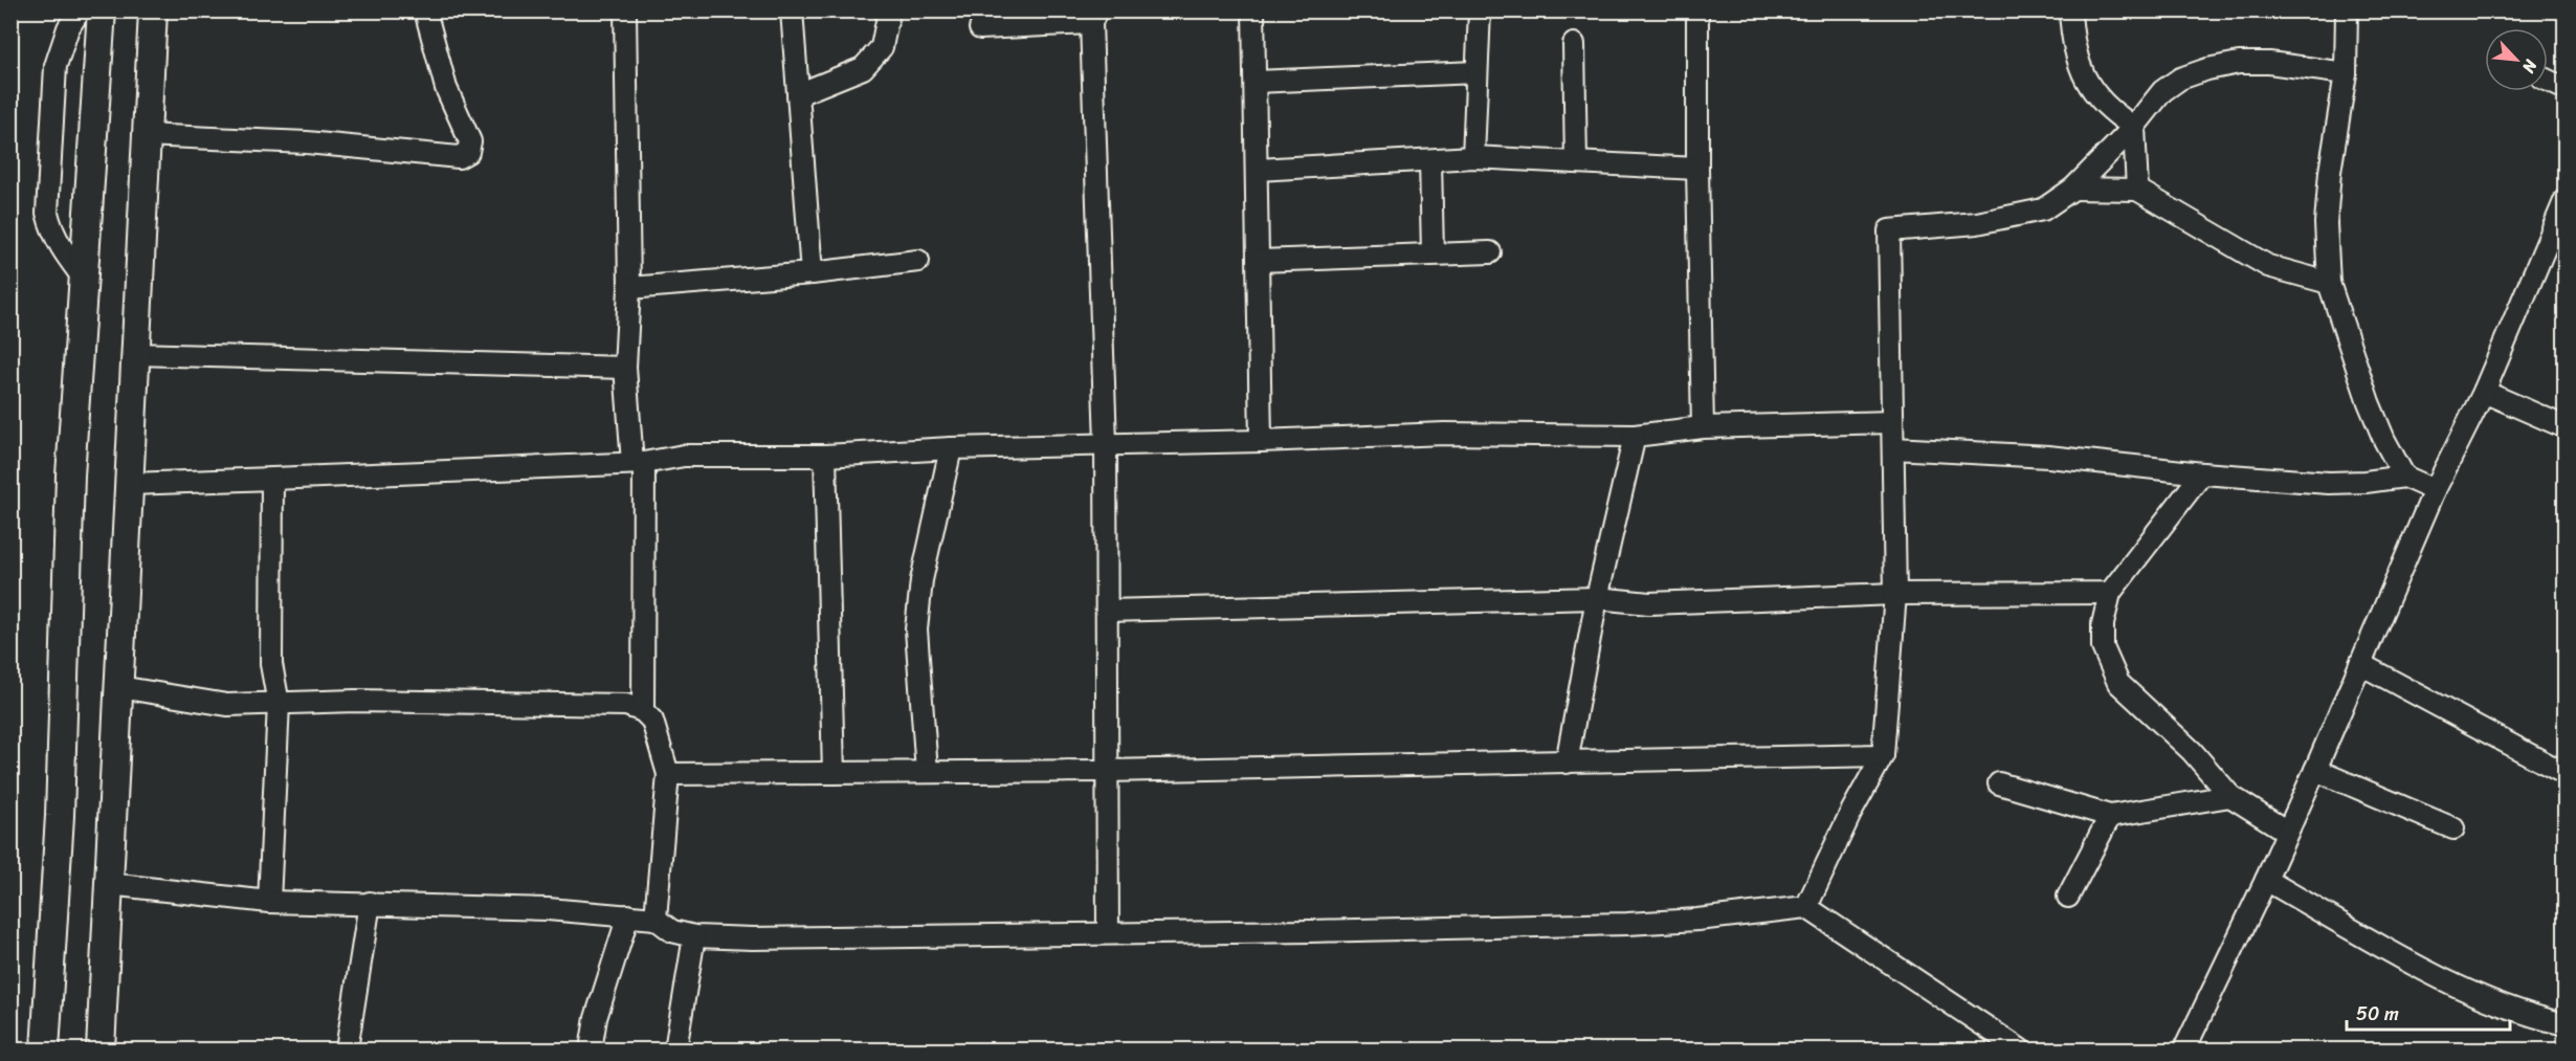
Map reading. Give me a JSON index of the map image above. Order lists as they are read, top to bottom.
{
  "scale_bar": "50 m",
  "north": "bottom right"
}
